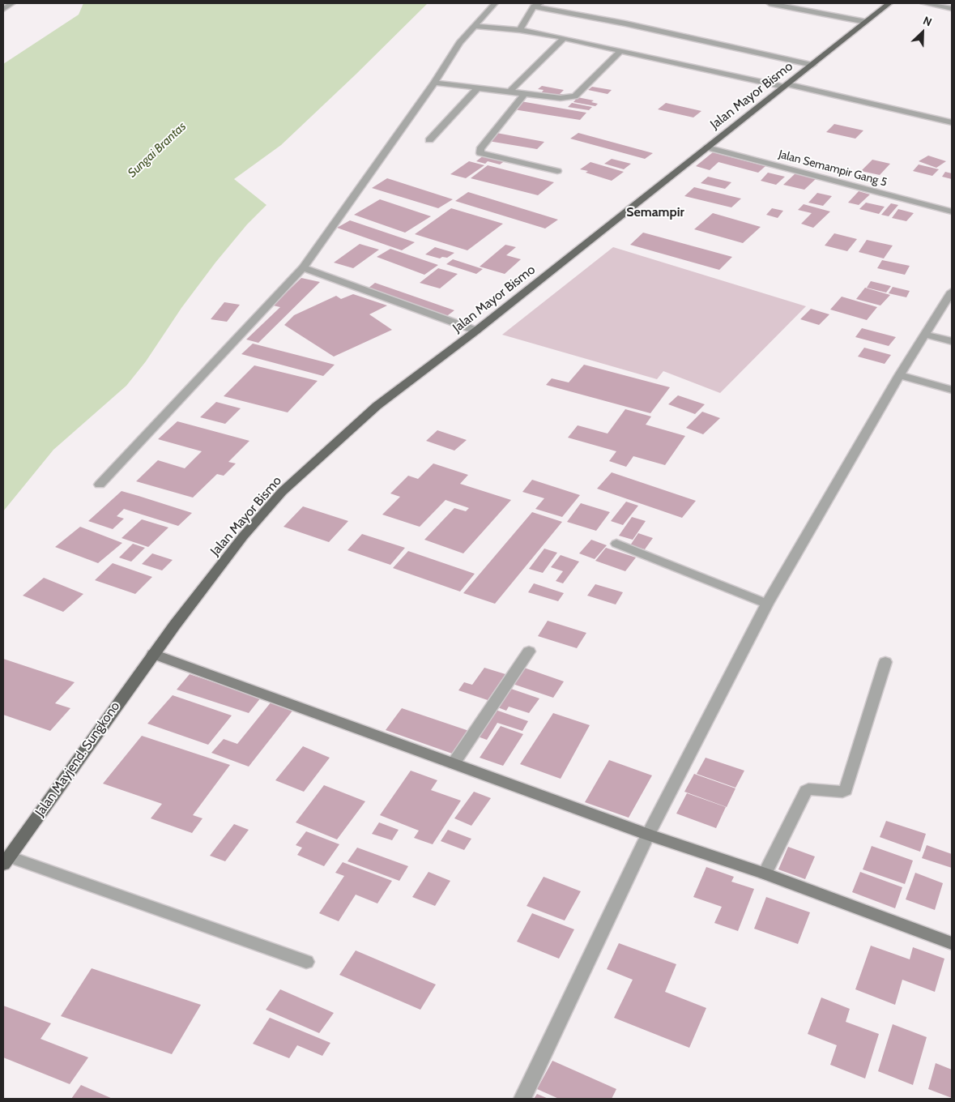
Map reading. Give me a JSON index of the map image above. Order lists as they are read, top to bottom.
{
  "streets": {
    "main road": ["Jalan Mayor Bismo", "Jalan Mayjend. Sungkono"],
    "street": ["Jalan Semampir Gang 5"]
  },
  "crossings": [
    ["Jalan Mayor Bismo", "Jalan Semampir Gang 5"],
    ["Jalan Mayor Bismo", "Jalan Mayjend. Sungkono"]
  ],
  "districts": ["Semampir"],
  "water": ["Sungai Brantas"],
  "north": "top right"
}
